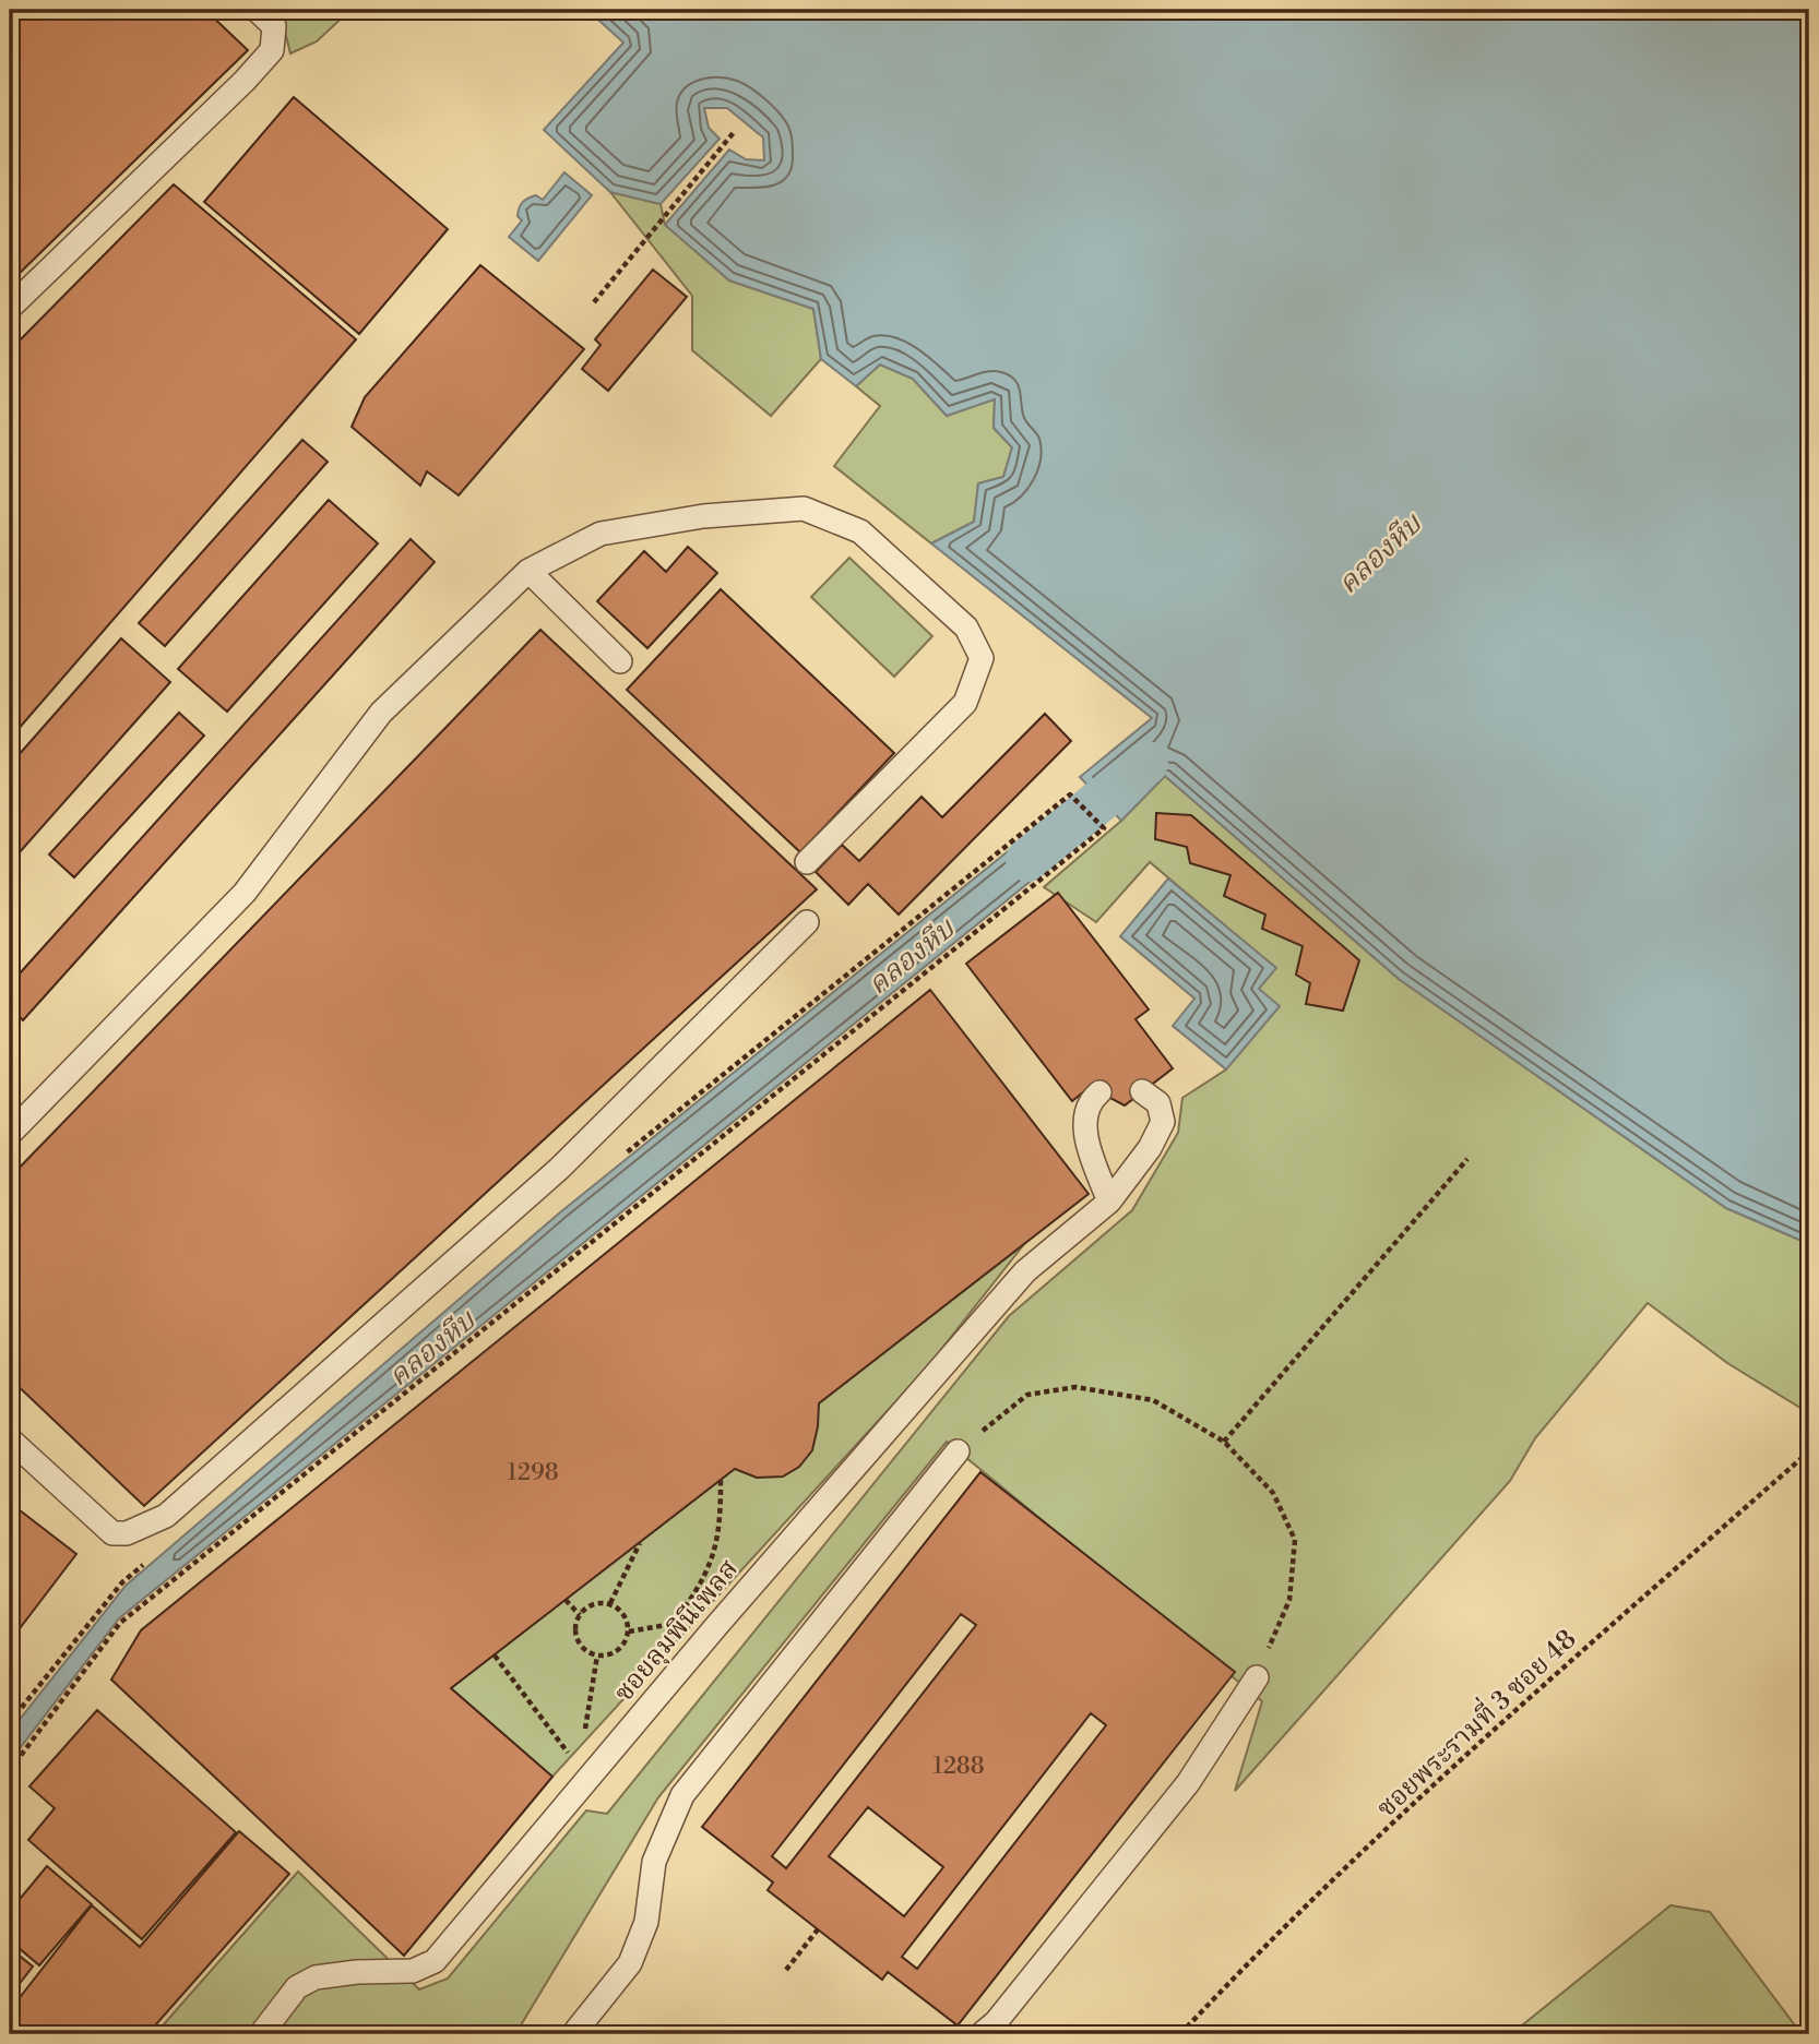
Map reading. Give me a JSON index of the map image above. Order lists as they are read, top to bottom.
{
  "streets": {
    "lane": ["ซอยลุมพินีเพลส"],
    "path": ["ซอยพระรามที่ 3 ซอย 48"]
  },
  "water": ["คลองหีบ"],
  "house_numbers": ["1298", "1288"]
}
